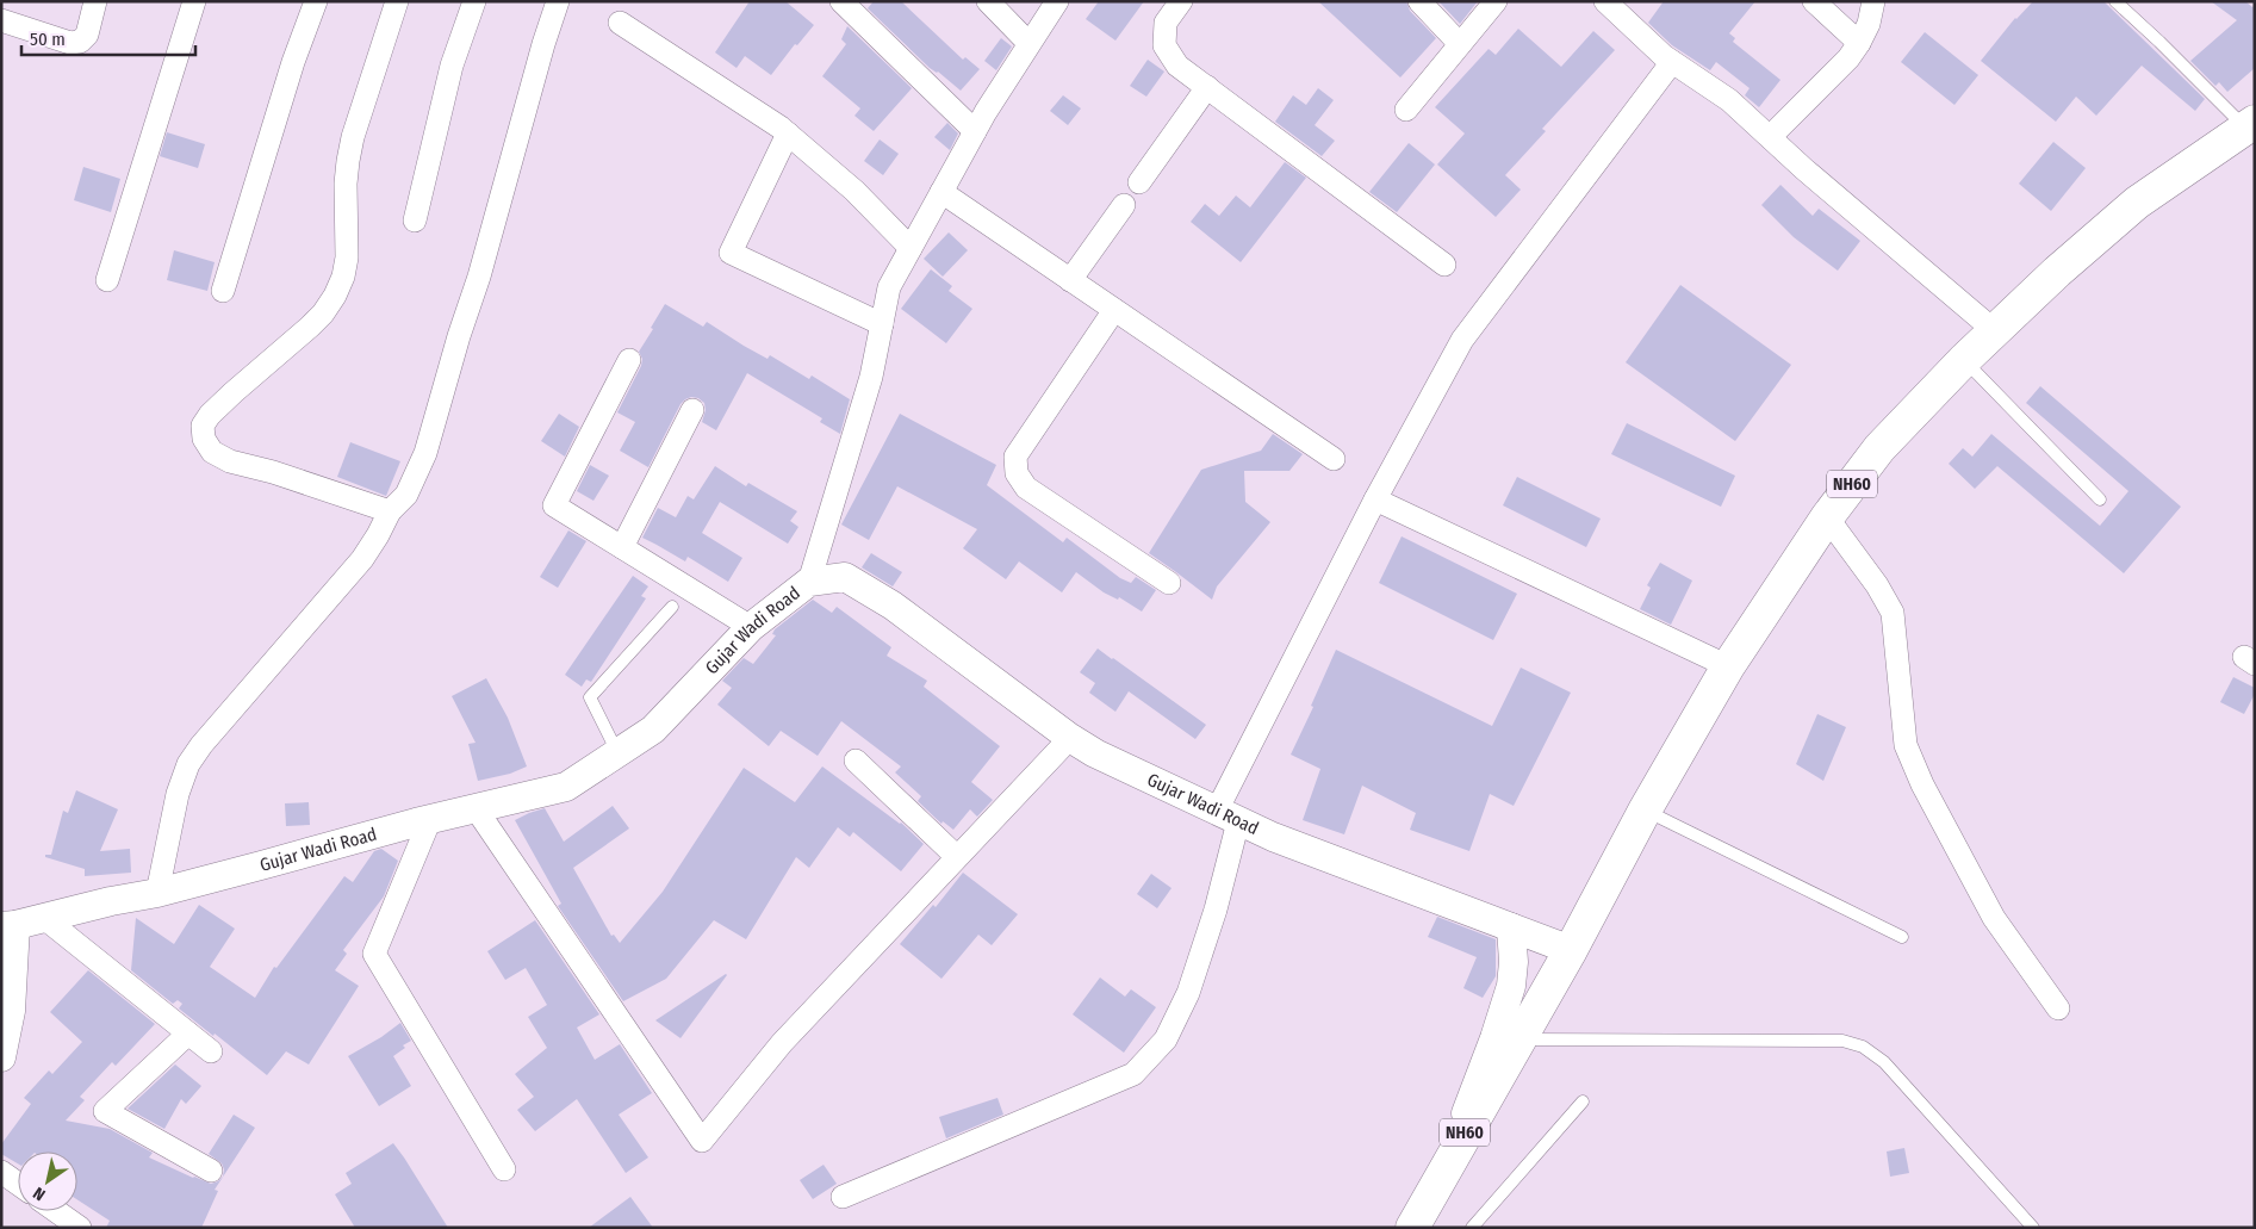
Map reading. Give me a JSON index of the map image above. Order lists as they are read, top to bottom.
{
  "streets": {
    "highway": ["NH60"],
    "street": ["Gujar Wadi Road"]
  },
  "crossings": [
    ["NH60", "Gujar Wadi Road"]
  ],
  "scale_bar": "50 m",
  "north": "bottom left"
}
